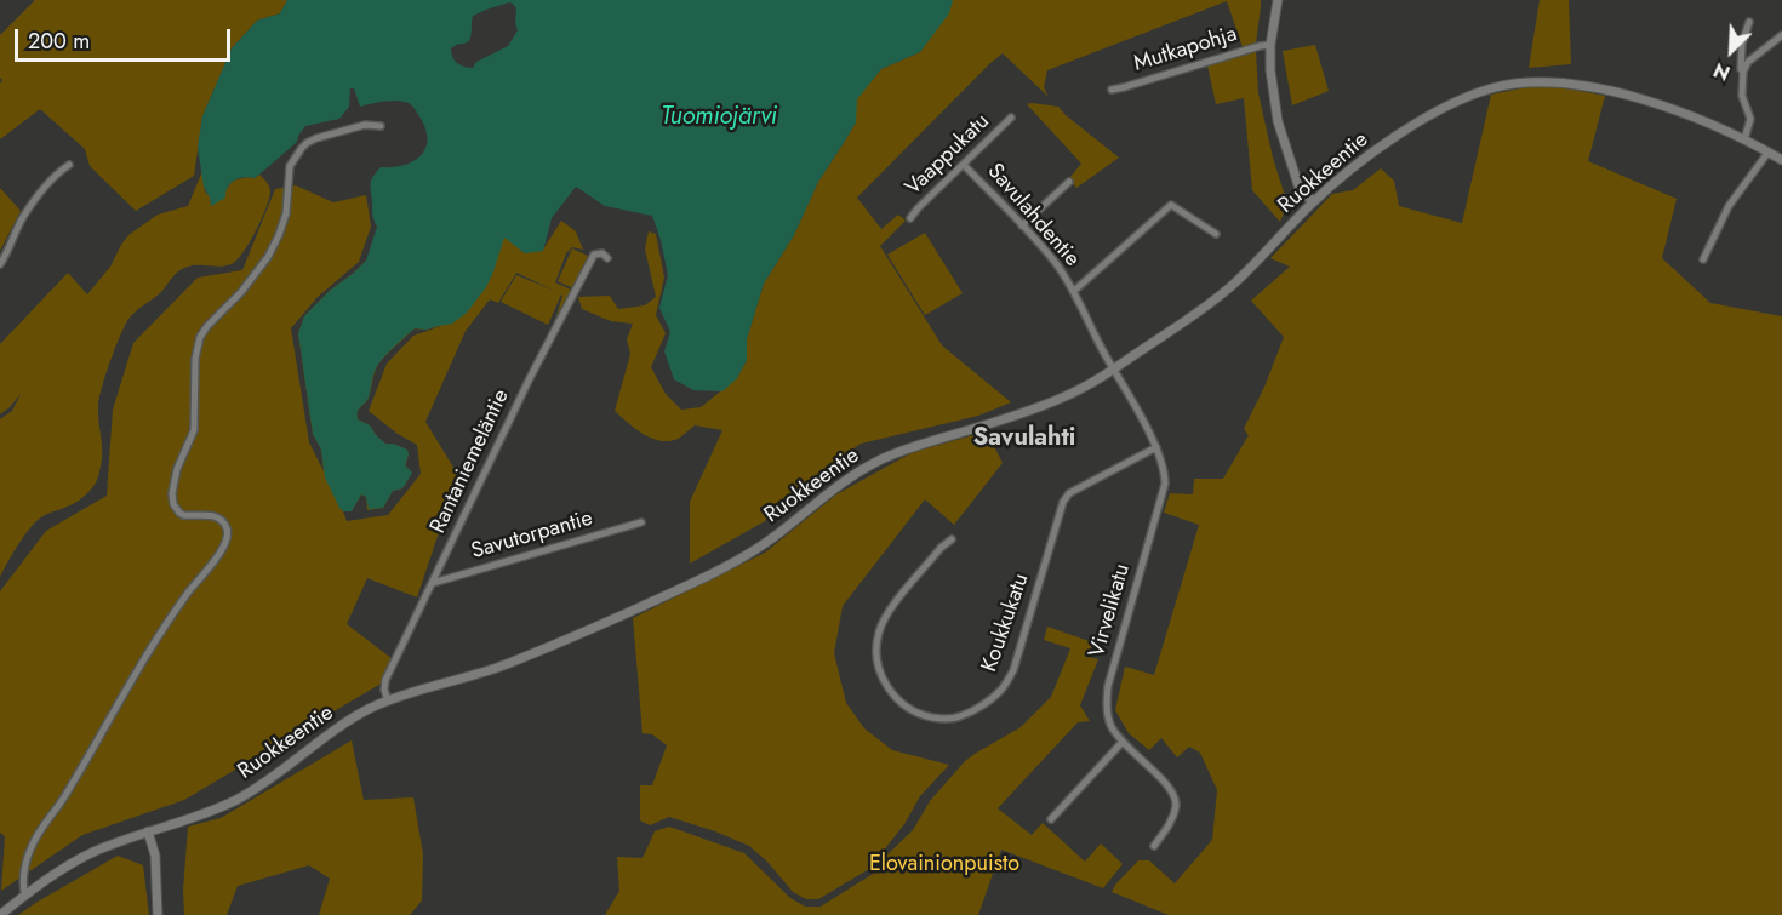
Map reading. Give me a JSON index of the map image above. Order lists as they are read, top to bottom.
{
  "streets": {
    "street": [
      "Mutkapohja",
      "Vaappukatu",
      "Ruokkeentie",
      "Savulahdentie",
      "Rantaniemeläntie",
      "Savutorpantie",
      "Virvelikatu",
      "Koukkukatu"
    ]
  },
  "crossings": [
    ["Vaappukatu", "Savulahdentie"],
    ["Ruokkeentie", "Savulahdentie"],
    ["Ruokkeentie", "Rantaniemeläntie"],
    ["Ruokkeentie", "Virvelikatu"],
    ["Savulahdentie", "Virvelikatu"],
    ["Rantaniemeläntie", "Savutorpantie"],
    ["Virvelikatu", "Koukkukatu"]
  ],
  "districts": ["Savulahti"],
  "water": ["Tuomiojärvi"],
  "parks": ["Elovainionpuisto"],
  "scale_bar": "200 m",
  "north": "bottom left"
}
